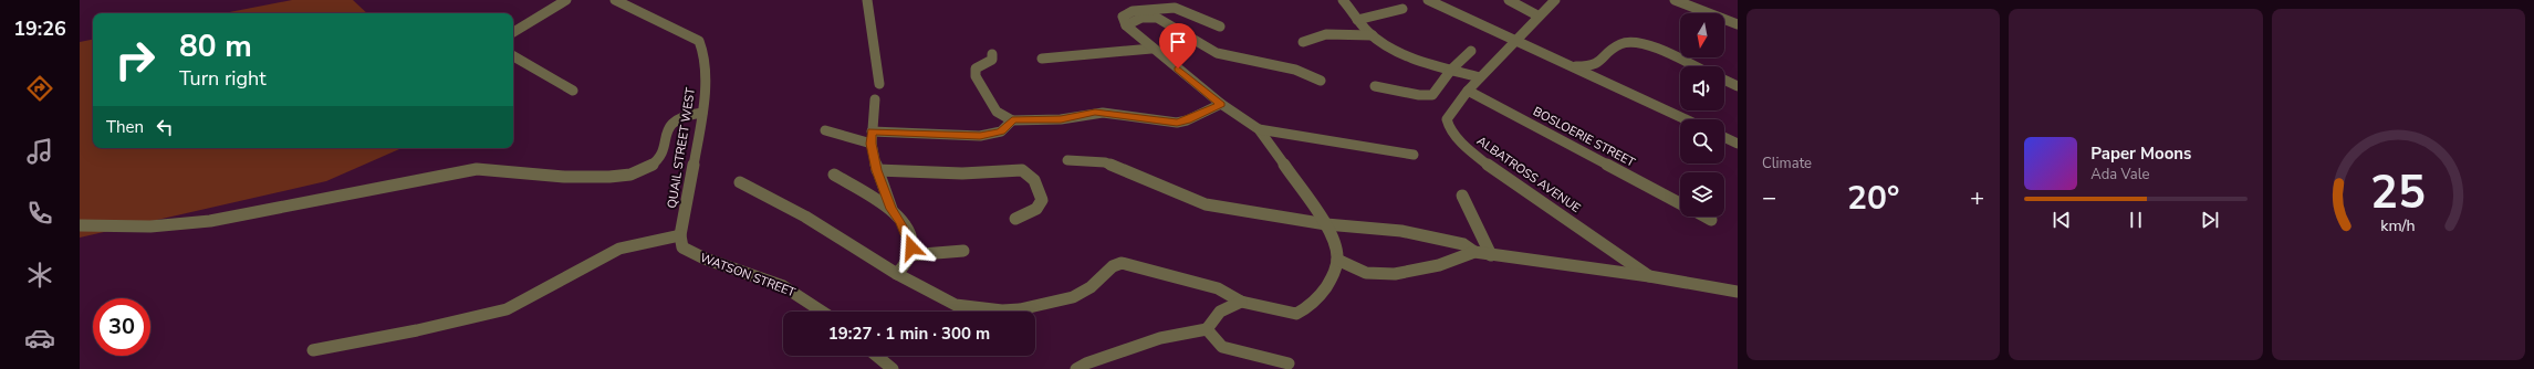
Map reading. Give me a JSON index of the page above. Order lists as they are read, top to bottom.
{
  "streets": {
    "street": [
      "BOSLOERIE STREET",
      "QUAIL STREET WEST",
      "ALBATROSS AVENUE",
      "WATSON STREET"
    ]
  },
  "crossings": [
    ["BOSLOERIE STREET", "ALBATROSS AVENUE"],
    ["QUAIL STREET WEST", "WATSON STREET"]
  ],
  "north": "bottom",
  "page": {
    "tabs": "19:26",
    "tile": "Climate",
    "turn": ["80 m", "Turn right"],
    "then": "Then",
    "song": ["Paper Moons", "Ada Vale"],
    "heat": ["−", "20°", "+"],
    "limit": "30",
    "trip": "19:27 · 1 min · 300 m",
    "gauge": ["25", "km/h"]
  }
}
